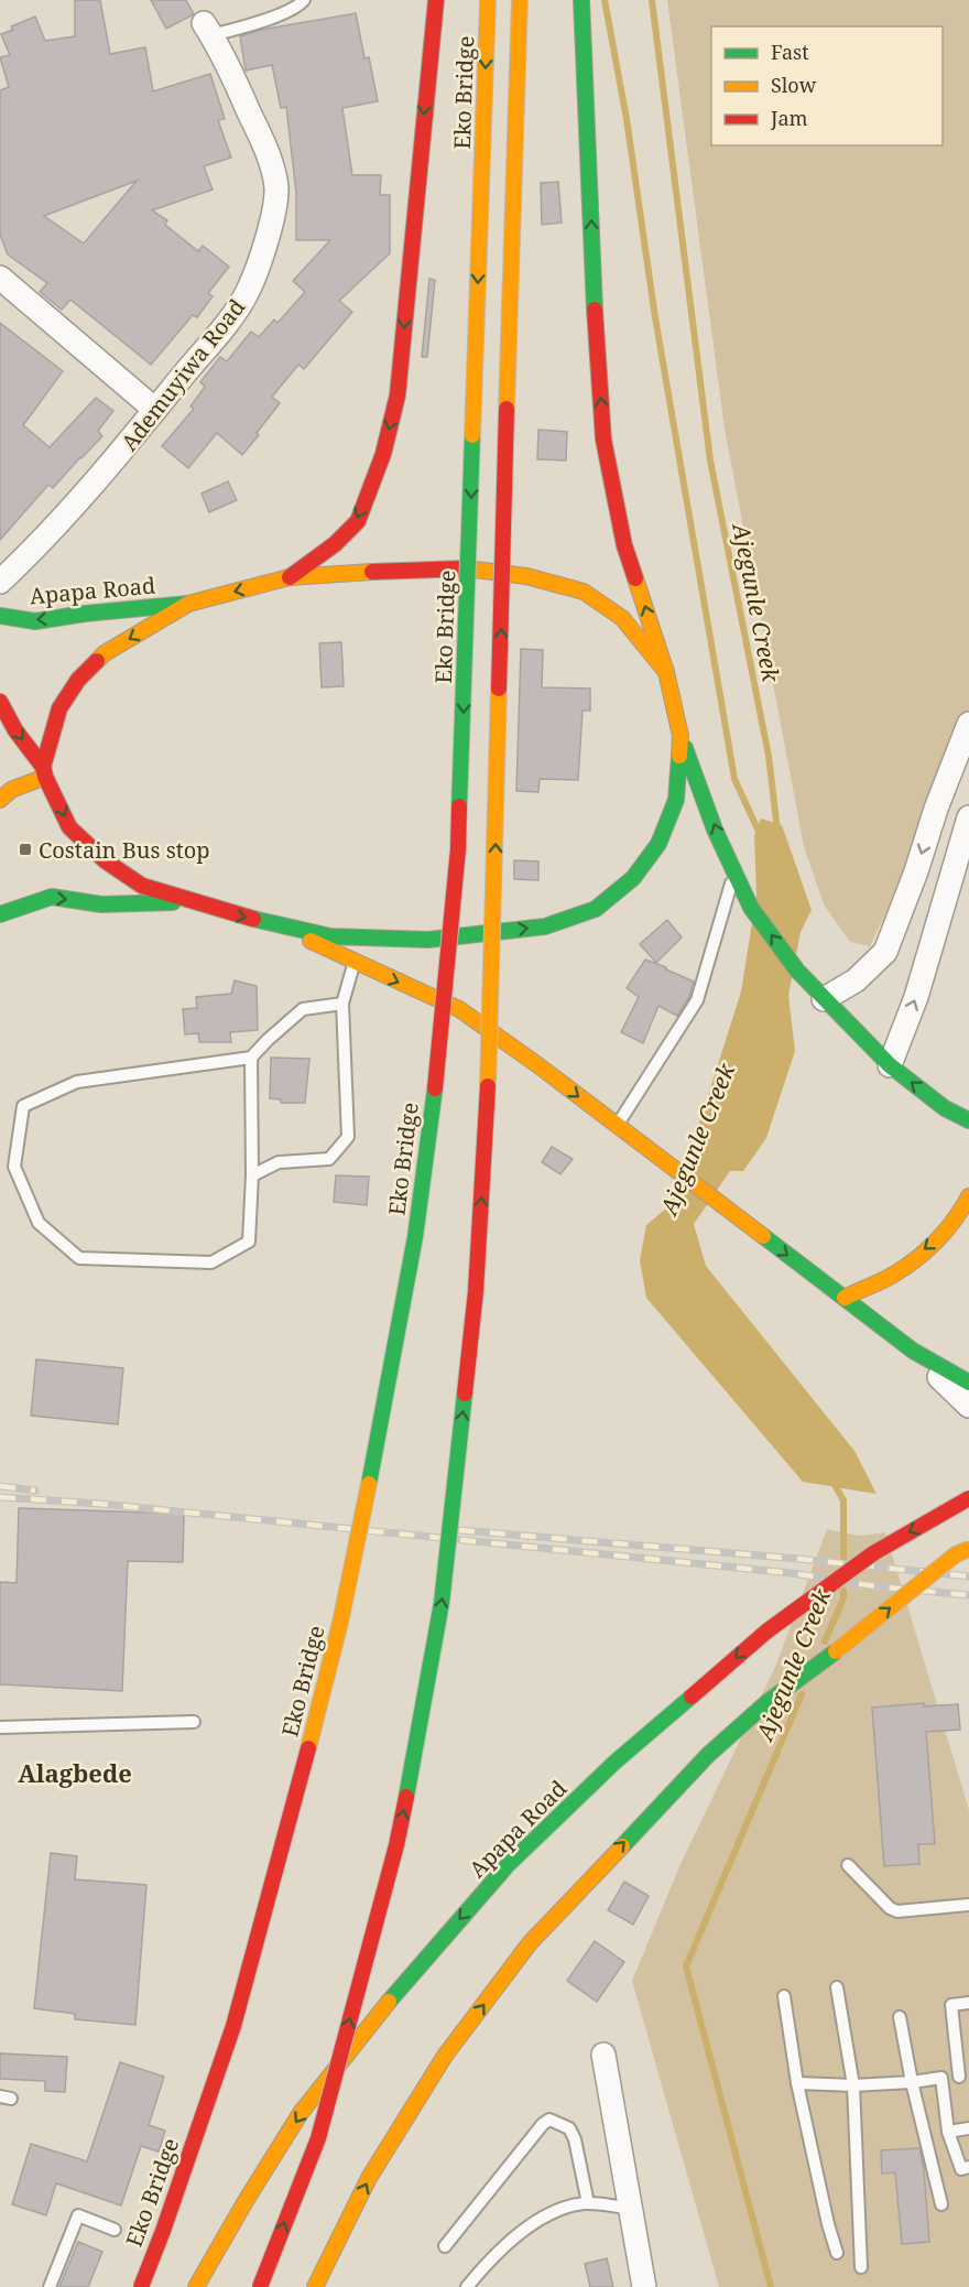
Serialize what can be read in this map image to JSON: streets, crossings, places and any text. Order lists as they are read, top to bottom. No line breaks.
{"streets":{"main road":["Eko Bridge","Apapa Road"],"street":["Ademuyiwa Road"]},"districts":["Alagbede"],"water":["Ajegunle Creek"],"places":{"transit":["Costain Bus stop"]},"legend":["Fast","Slow","Jam"]}
